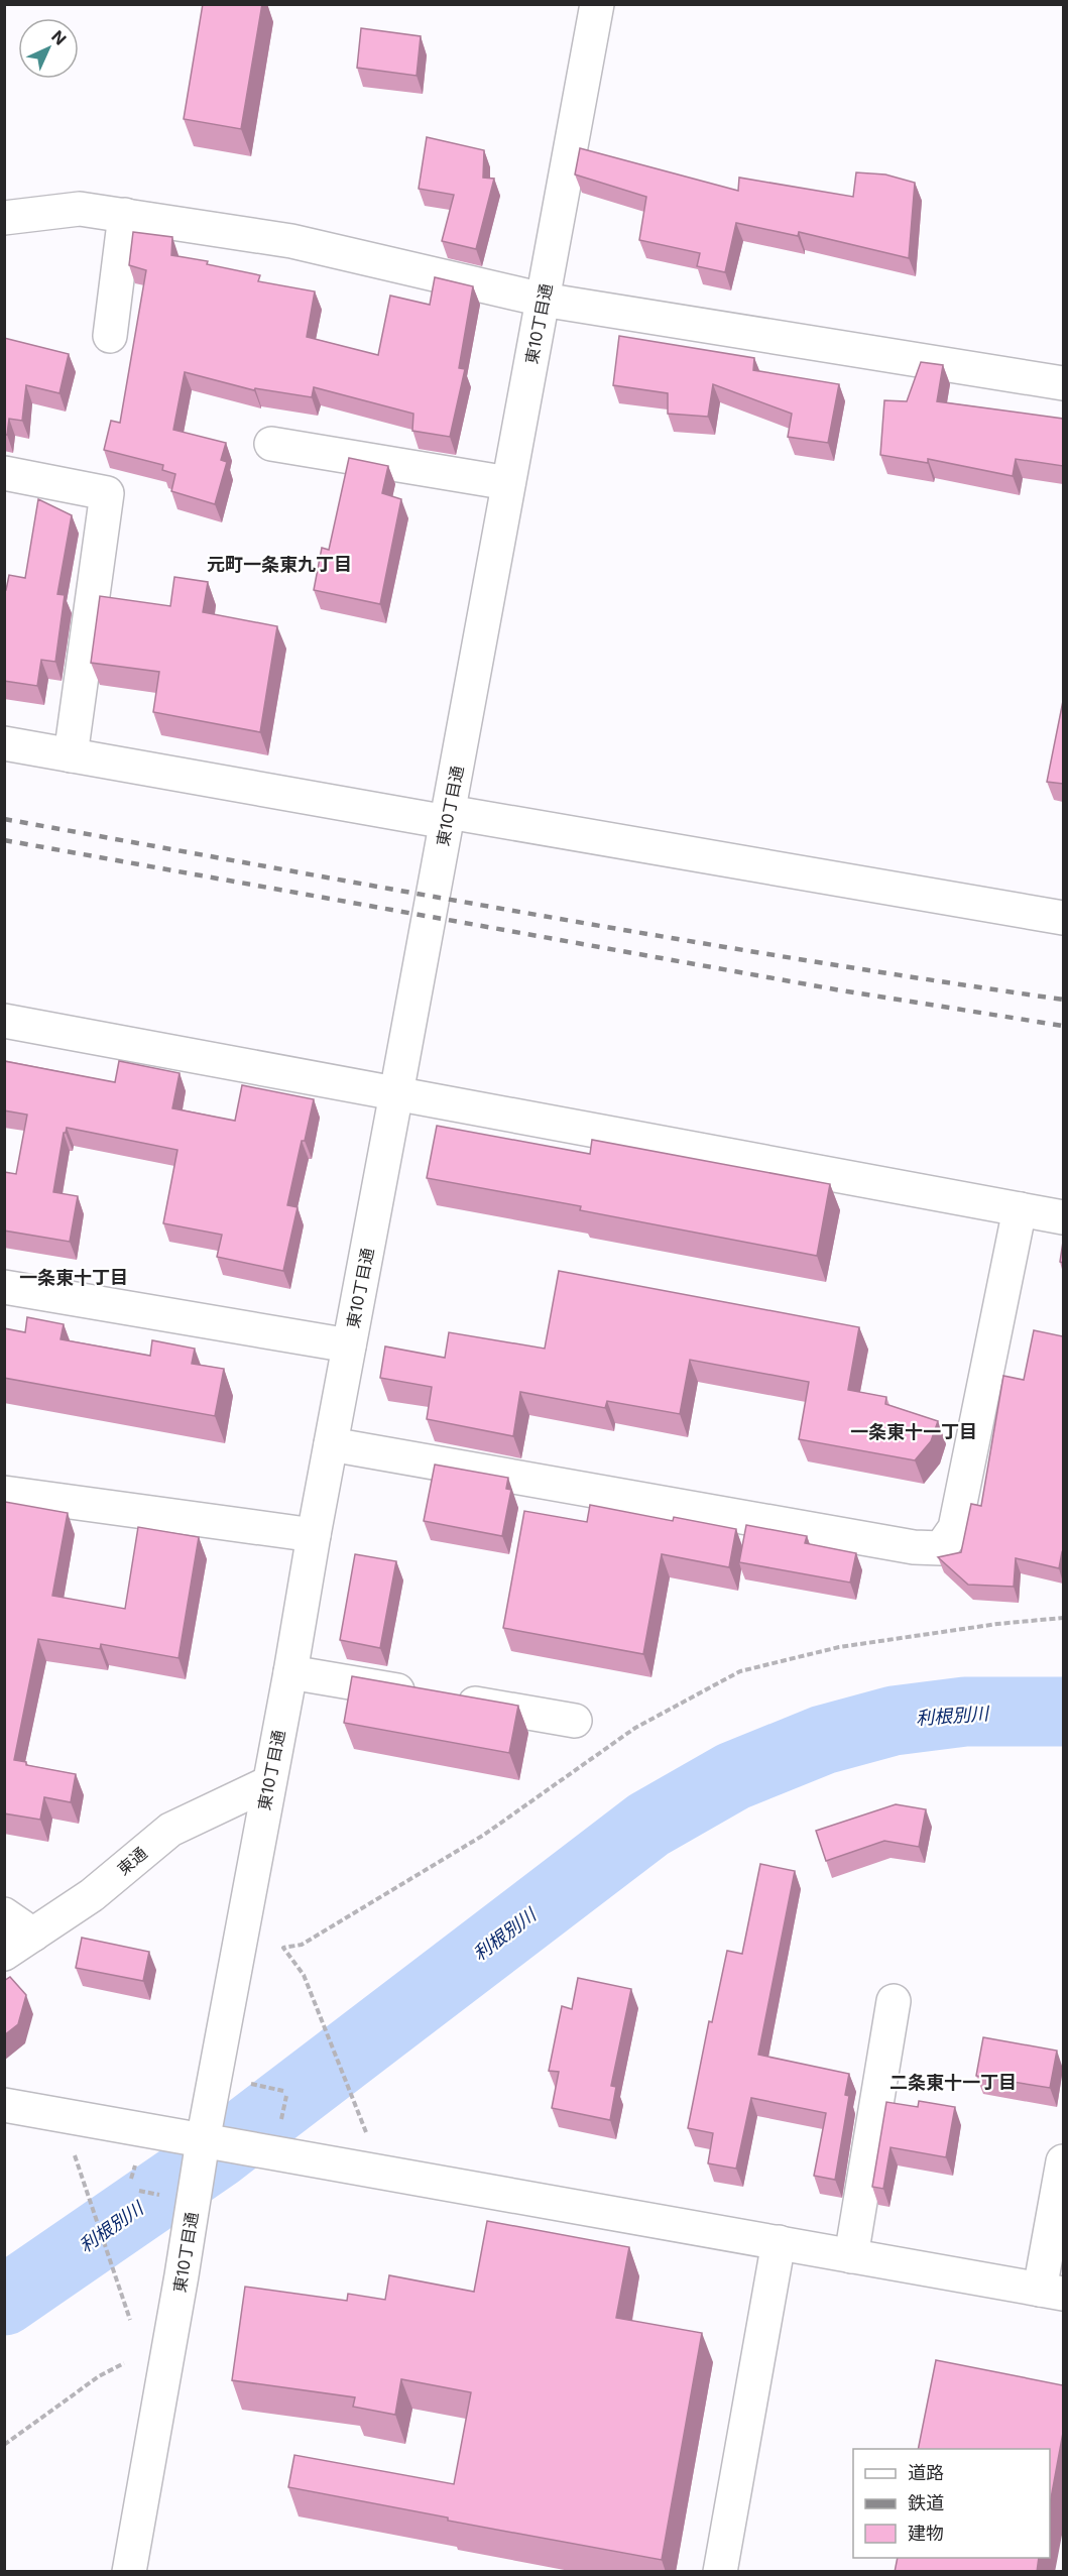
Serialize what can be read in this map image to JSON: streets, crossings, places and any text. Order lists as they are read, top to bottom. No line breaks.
{"streets":{"street":["東10丁目通","東通"]},"crossings":[["東10丁目通","東通"]],"districts":["元町一条東九丁目","一条東十丁目","一条東十一丁目","二条東十一丁目"],"water":["利根別川"],"legend":["道路","鉄道","建物"],"north":"top right"}
